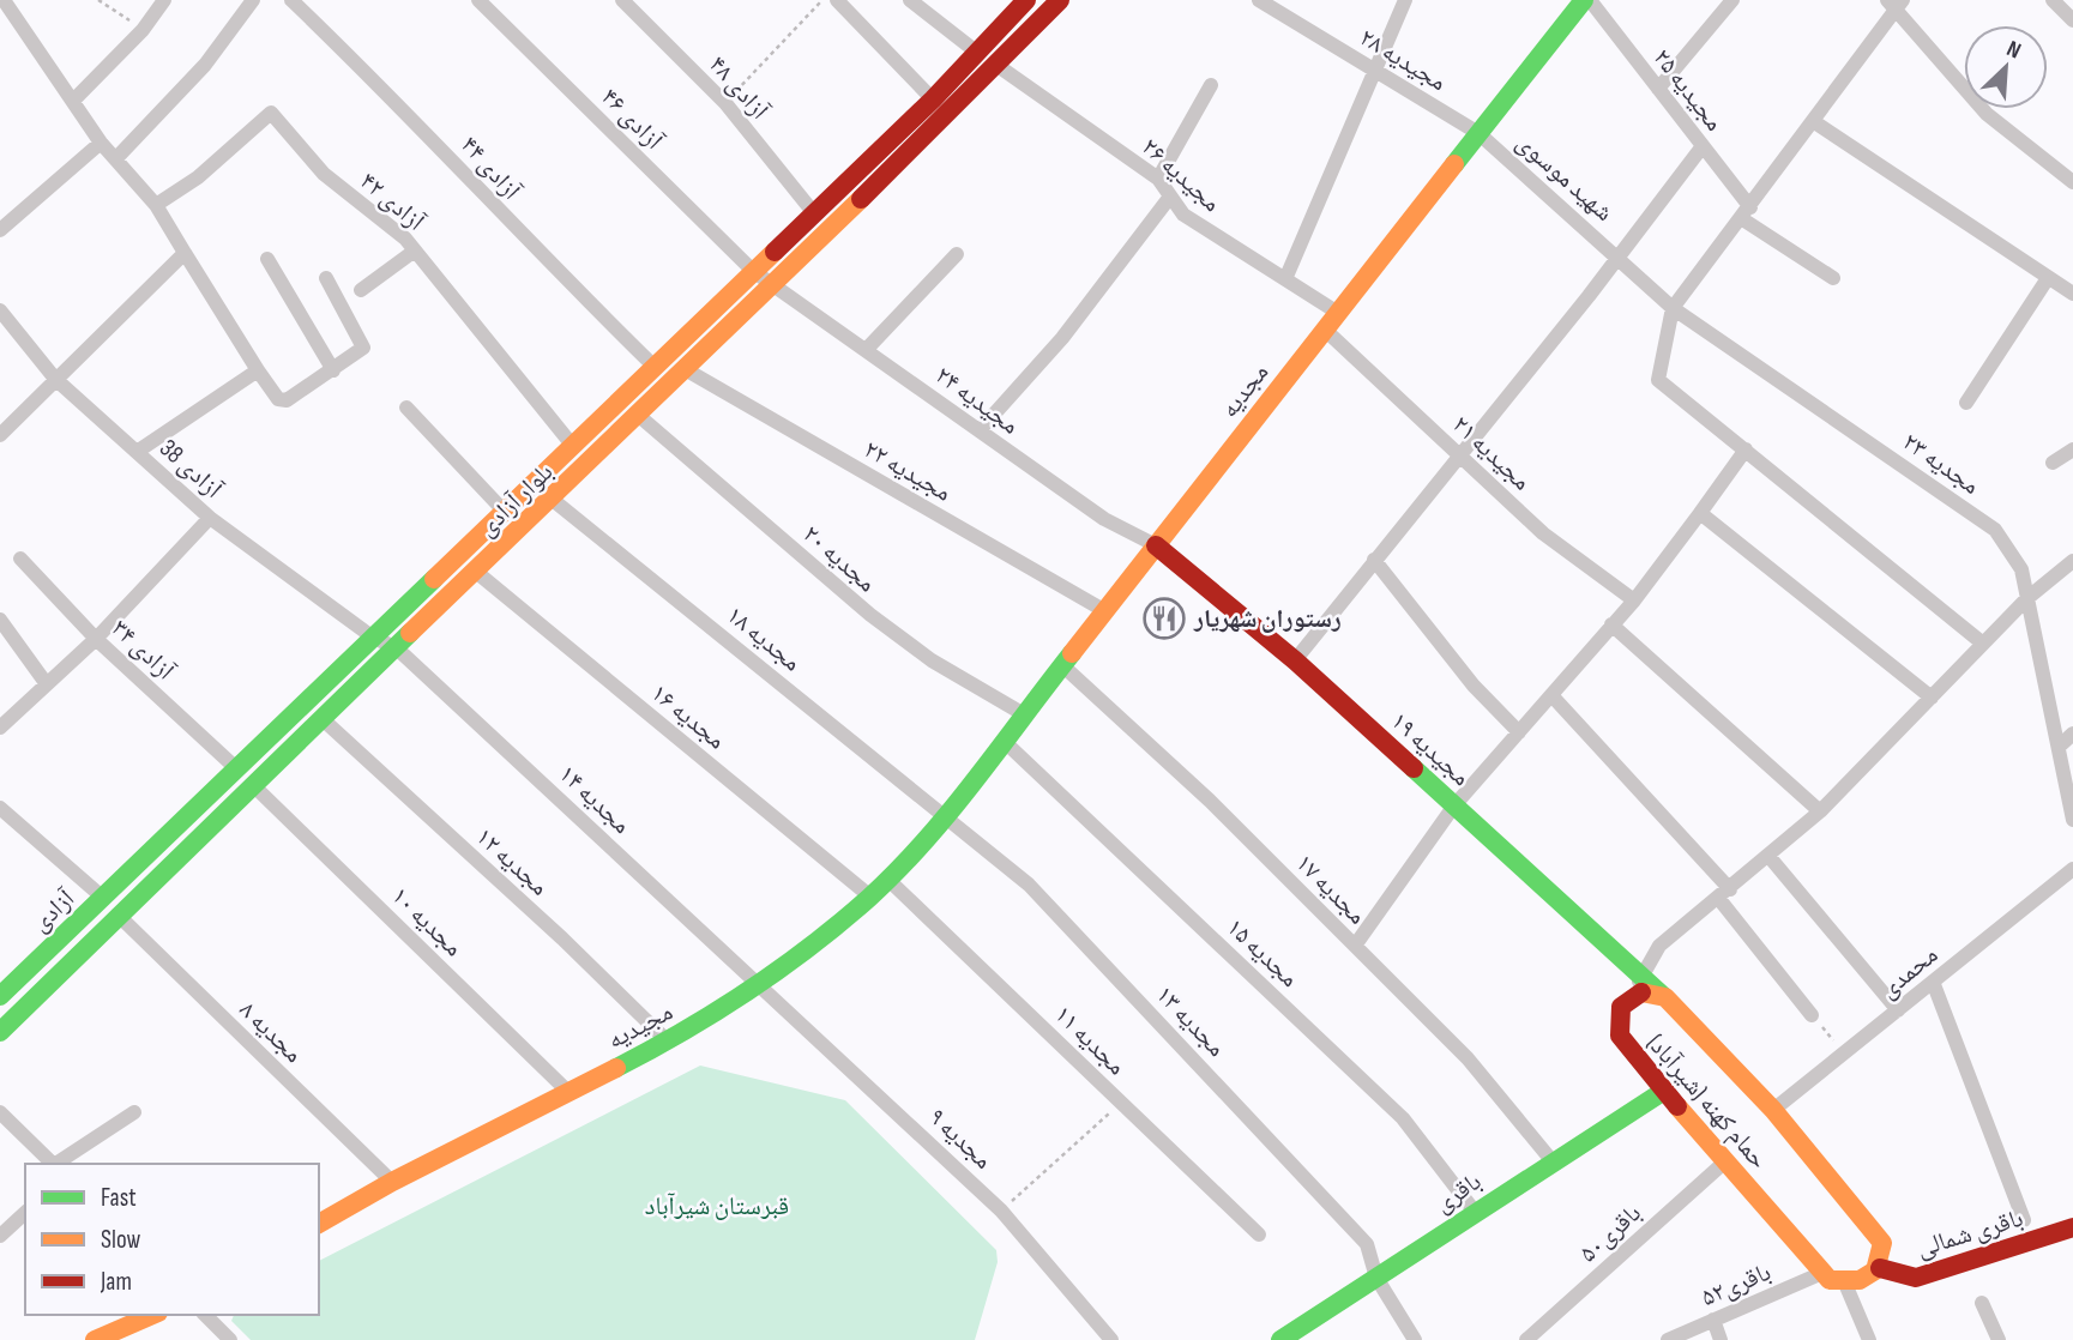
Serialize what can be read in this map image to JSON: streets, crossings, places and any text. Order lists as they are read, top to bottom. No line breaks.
{"streets":{"street":["مجیدیه ۲۸","آزادی ۴۸","مجیدیه ۲۵","آزادی ۴۶","آزادی ۴۴","مجیدیه ۲۶","شهید موسوی","آزادی ۴۲","مجدیه","مجیدیه ۲۴","مجیدیه ۲۱","مجدیه ۲۳","آزادی 38","مجیدیه ۲۲","بلوار آزادی","مجدیه ۲۰","مجدیه ۱۸","آزادی ۳۴","مجدیه ۱۶","مجیدیه ۱۹","مجدیه ۱۴","مجدیه ۱۲","مجدیه ۱۷","آزادی","مجدیه ۱۰","مجدیه ۱۵","محمدی","مجدیه ۱۳","مجیدیه","مجدیه ۸","مجدیه ۱۱","حمام کهنه (شیرآباد)","مجدیه ۹","باقری","باقری۵۰","باقری شمالی","باقری۵۲"]},"crossings":[["مجیدیه ۲۸","شهید موسوی"],["مجیدیه ۲۸","مجدیه"],["آزادی ۴۸","بلوار آزادی"],["مجیدیه ۲۵","مجدیه"],["آزادی ۴۶","مجیدیه ۲۴"],["آزادی ۴۶","بلوار آزادی"],["آزادی ۴۴","بلوار آزادی"],["مجیدیه ۲۶","مجدیه"],["مجیدیه ۲۶","بلوار آزادی"],["شهید موسوی","مجدیه"],["شهید موسوی","مجدیه ۲۳"],["آزادی ۴۲","بلوار آزادی"],["مجدیه","مجیدیه ۲۴"],["مجدیه","مجیدیه ۲۱"],["مجدیه","مجیدیه ۲۲"],["مجدیه","مجدیه ۲۰"],["مجدیه","مجدیه ۱۸"],["مجدیه","مجیدیه ۱۹"],["مجدیه","مجدیه ۱۷"],["مجدیه","مجدیه ۱۵"],["مجدیه","مجدیه ۱۳"],["مجدیه","مجیدیه"],["مجیدیه ۲۴","بلوار آزادی"],["مجیدیه ۲۴","مجیدیه ۱۹"],["آزادی 38","بلوار آزادی"],["آزادی 38","مجدیه ۱۴"],["مجیدیه ۲۲","بلوار آزادی"],["بلوار آزادی","مجدیه ۲۰"],["بلوار آزادی","مجدیه ۱۸"],["بلوار آزادی","آزادی ۳۴"],["بلوار آزادی","مجدیه ۱۶"],["بلوار آزادی","مجدیه ۱۴"],["بلوار آزادی","مجدیه ۱۲"],["بلوار آزادی","آزادی"],["بلوار آزادی","مجدیه ۱۰"],["بلوار آزادی","مجدیه ۸"],["مجدیه ۱۸","مجدیه ۱۳"],["مجدیه ۱۸","مجیدیه"],["مجدیه ۱۶","مجیدیه"],["مجیدیه ۱۹","حمام کهنه (شیرآباد)"],["مجدیه ۱۴","مجیدیه"],["مجدیه ۱۴","مجدیه ۹"],["مجدیه ۱۲","مجیدیه"],["مجدیه ۱۷","باقری"],["مجدیه ۱۰","مجیدیه"],["مجدیه ۱۵","باقری"],["محمدی","حمام کهنه (شیرآباد)"],["مجدیه ۱۳","مجیدیه"],["مجدیه ۱۳","باقری"],["مجیدیه","مجدیه ۸"],["مجیدیه","مجدیه ۱۱"],["مجیدیه","مجدیه ۹"],["حمام کهنه (شیرآباد)","باقری"],["حمام کهنه (شیرآباد)","باقری۵۰"],["حمام کهنه (شیرآباد)","باقری شمالی"],["حمام کهنه (شیرآباد)","باقری۵۲"]],"parks":["قبرستان شیرآباد"],"places":{"restaurant":["رستوران شهریار"]},"legend":["Fast","Slow","Jam"],"north":"top right"}
